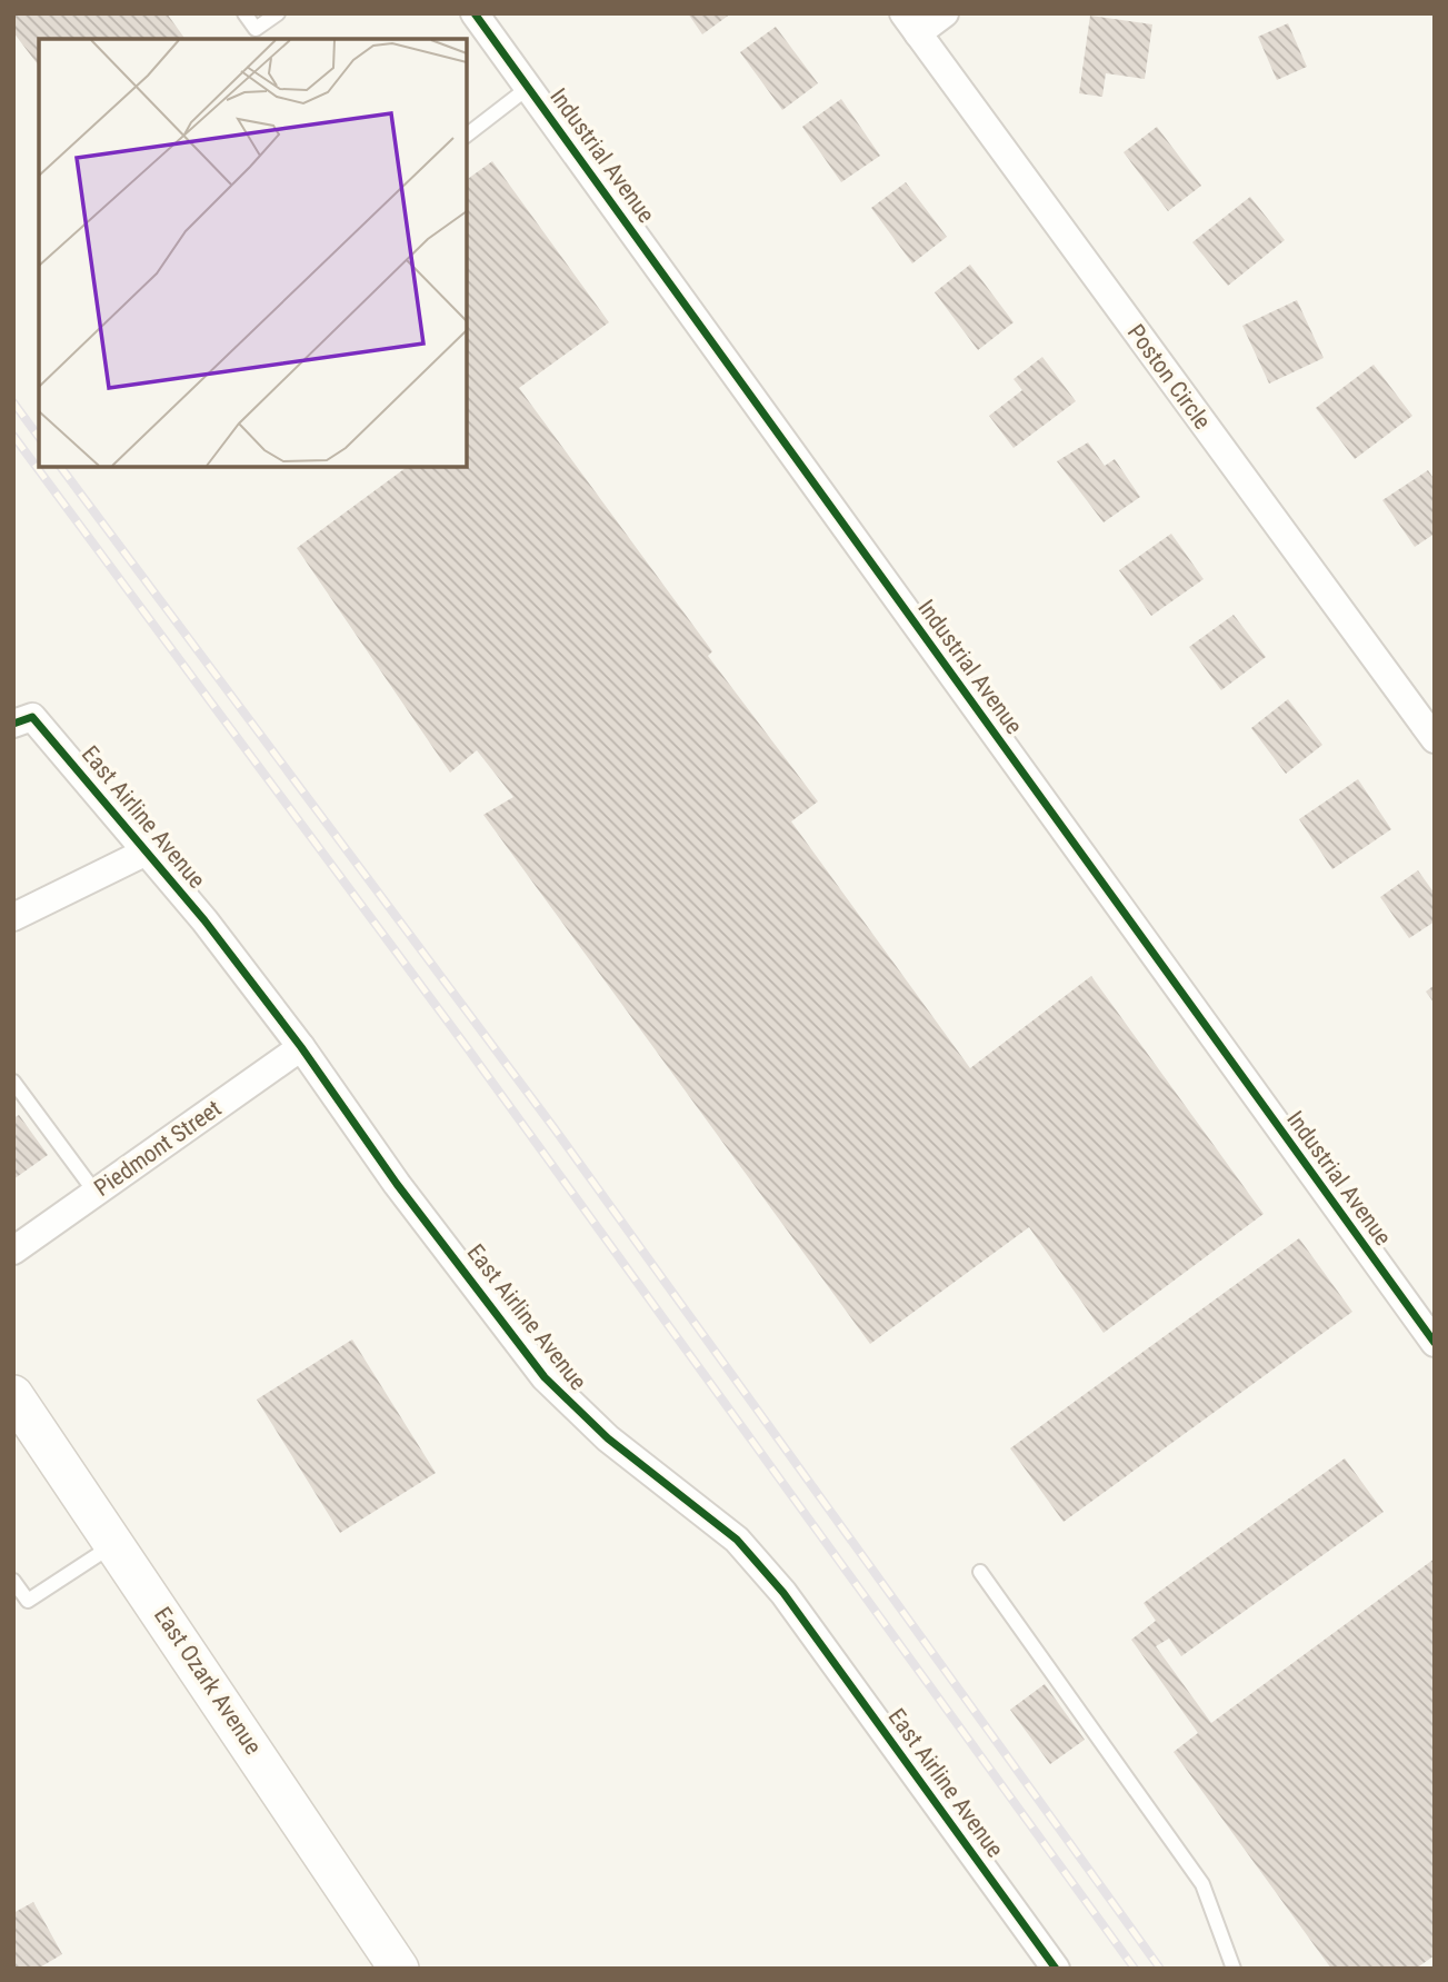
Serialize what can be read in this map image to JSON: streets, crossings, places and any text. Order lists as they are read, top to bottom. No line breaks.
{"streets":{"main road":["East Ozark Avenue"],"street":["Industrial Avenue","Poston Circle","East Airline Avenue","Piedmont Street"]},"crossings":[["East Airline Avenue","Piedmont Street"]]}
